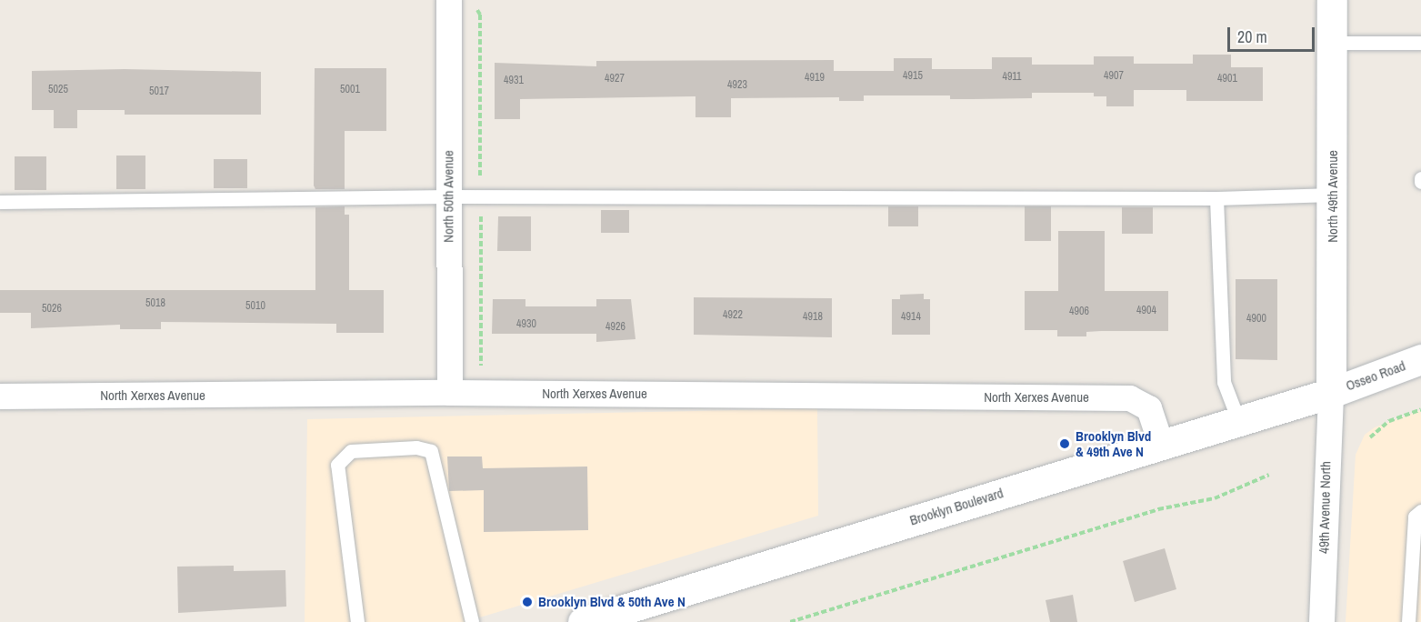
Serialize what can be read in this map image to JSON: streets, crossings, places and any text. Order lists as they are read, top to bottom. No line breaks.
{"streets":{"main road":["North 49th Avenue","Osseo Road","Brooklyn Boulevard"],"street":["North 50th Avenue","North Xerxes Avenue","49th Avenue North"]},"crossings":[["North 50th Avenue","North Xerxes Avenue"],["North 49th Avenue","Osseo Road"],["North 49th Avenue","Brooklyn Boulevard"],["North 49th Avenue","49th Avenue North"],["Osseo Road","Brooklyn Boulevard"],["Osseo Road","49th Avenue North"],["North Xerxes Avenue","Brooklyn Boulevard"],["Brooklyn Boulevard","49th Avenue North"]],"places":["Brooklyn Blvd & 49th Ave N","Brooklyn Blvd & 50th Ave N"],"house_numbers":["4915","4907","4911","4919","4927","4901","4931","4923","5025","5001","5017","5018","5010","5026","4904","4906","4922","4918","4914","4900","4930","4926"],"scale_bar":"20 m"}
